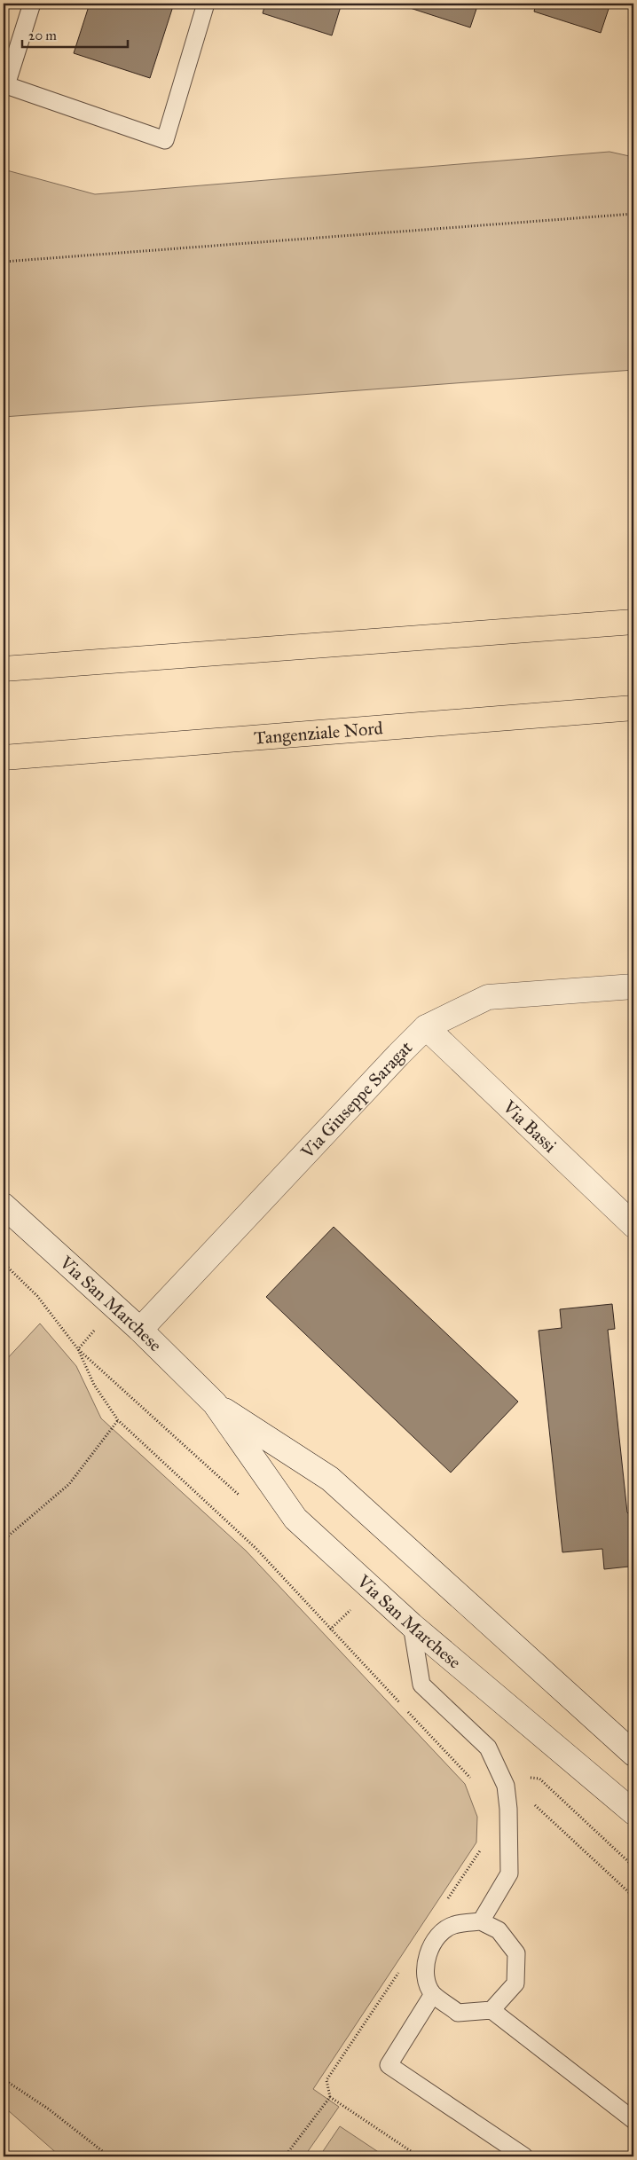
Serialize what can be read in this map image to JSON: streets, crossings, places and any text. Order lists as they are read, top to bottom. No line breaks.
{"streets":{"highway":["Tangenziale Nord"],"street":["Via Giuseppe Saragat","Via Bassi","Via San Marchese"]},"crossings":[["Via Giuseppe Saragat","Via Bassi"],["Via Giuseppe Saragat","Via San Marchese"]],"scale_bar":"20 m"}
